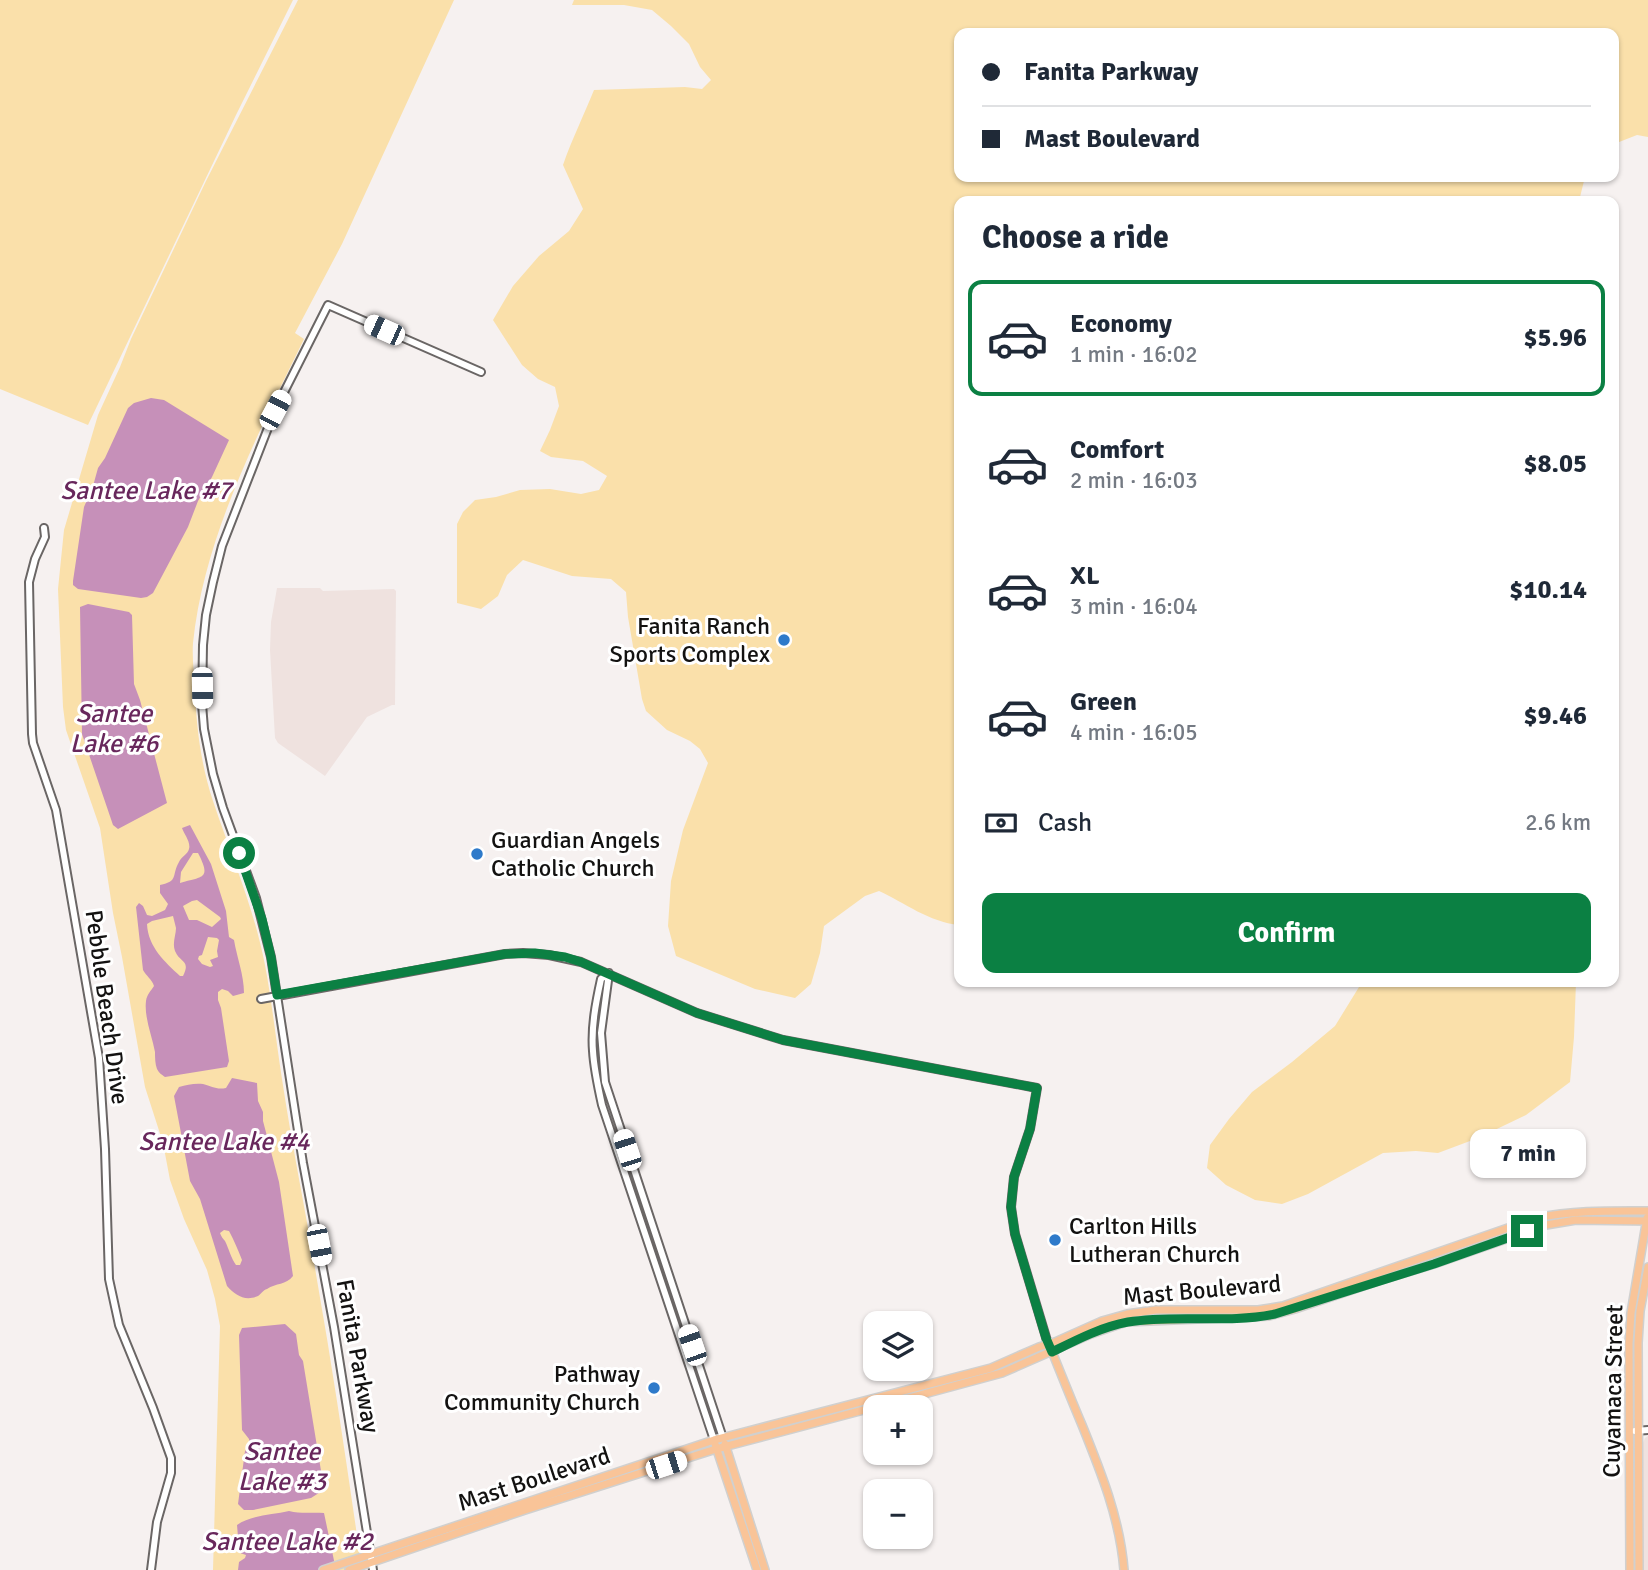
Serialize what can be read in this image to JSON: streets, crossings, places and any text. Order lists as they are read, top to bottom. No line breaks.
{"streets":{"main road":["Mast Boulevard","Cuyamaca Street"],"street":["Pebble Beach Drive","Fanita Parkway"]},"crossings":[["Mast Boulevard","Fanita Parkway"],["Mast Boulevard","Cuyamaca Street"]],"water":["Santee Lake #7","Santee Lake #6","Santee Lake #4","Santee Lake #3","Santee Lake #2"],"places":["Fanita Ranch Sports Complex","Guardian Angels Catholic Church","Carlton Hills Lutheran Church","Pathway Community Church"],"page":{"banner":["Fanita Parkway","Mast Boulevard"],"heading":"Choose a ride","list":[{"name":"Economy","note":"1 min · 16:02","value":"$5.96"},{"name":"Comfort","note":"2 min · 16:03","value":"$8.05"},{"name":"XL","note":"3 min · 16:04","value":"$10.14"},{"name":"Green","note":"4 min · 16:05","value":"$9.46"}],"pay":["Cash","2.6 km"],"buttons":"Confirm","bubble":"7 min","map_buttons":["+","−"]}}
